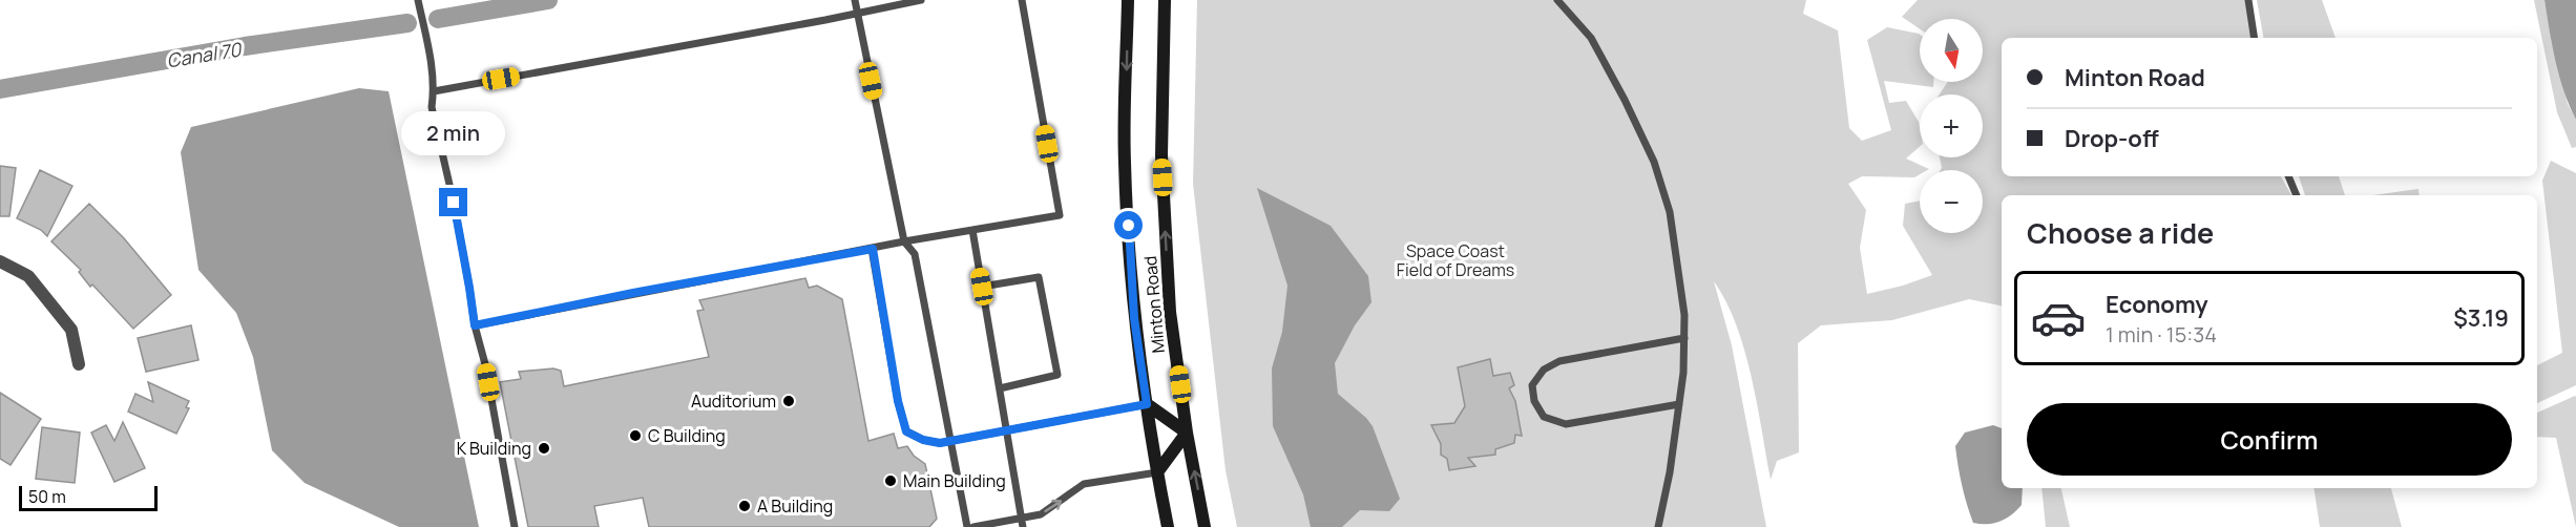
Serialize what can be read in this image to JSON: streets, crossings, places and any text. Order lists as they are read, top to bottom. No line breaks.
{"streets":{"main road":["Minton Road"]},"water":["Canal 70"],"parks":["Space Coast Field of Dreams"],"places":["Auditorium","C Building","K Building","Main Building","A Building"],"scale_bar":"50 m","north":"bottom","page":{"map_buttons":["+","−"],"banner":["Minton Road","Drop-off"],"bubble":"2 min","heading":"Choose a ride","list":[{"name":"Economy","note":"1 min · 15:34","value":"$3.19"}],"buttons":"Confirm","scale":"50 m"}}
